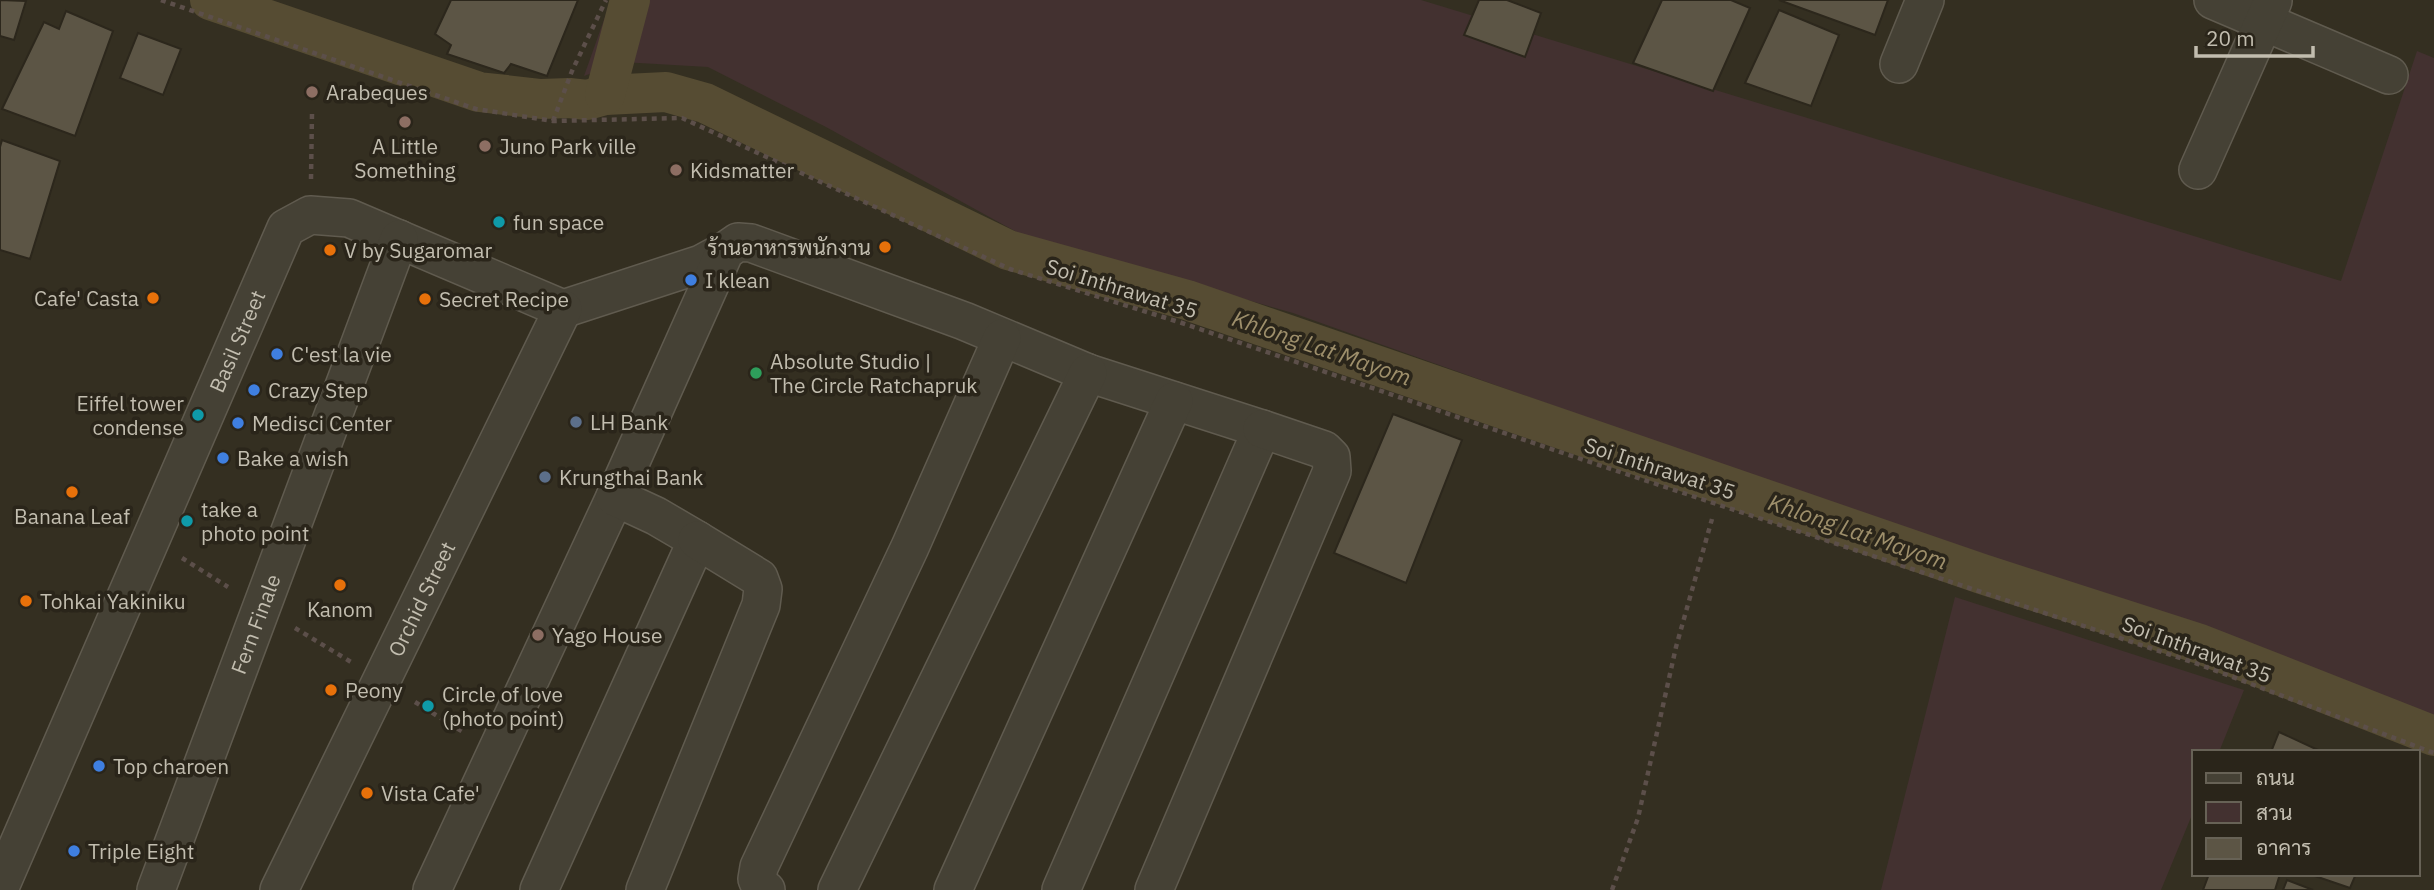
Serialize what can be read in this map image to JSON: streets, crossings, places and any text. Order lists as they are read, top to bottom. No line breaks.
{"streets":{"street":["Basil Street","Orchid Street","Fern Finale"],"path":["Soi Inthrawat 35"]},"water":["Khlong Lat Mayom"],"places":["Arabeques","A Little Something","Juno Park ville","Kidsmatter","fun space","ร้านอาหารพนักงาน","V by Sugaromar","I klean","Cafe' Casta","Secret Recipe","C'est la vie","Absolute Studio | The Circle Ratchapruk","Crazy Step","Eiffel tower condense","LH Bank","Medisci Center","Bake a wish","Krungthai Bank","Banana Leaf","take a photo point","Kanom","Tohkai Yakiniku","Yago House","Peony","Circle of love (photo point)","Top charoen","Vista Cafe'","Triple Eight"],"legend":["ถนน","สวน","อาคาร"],"scale_bar":"20 m"}
